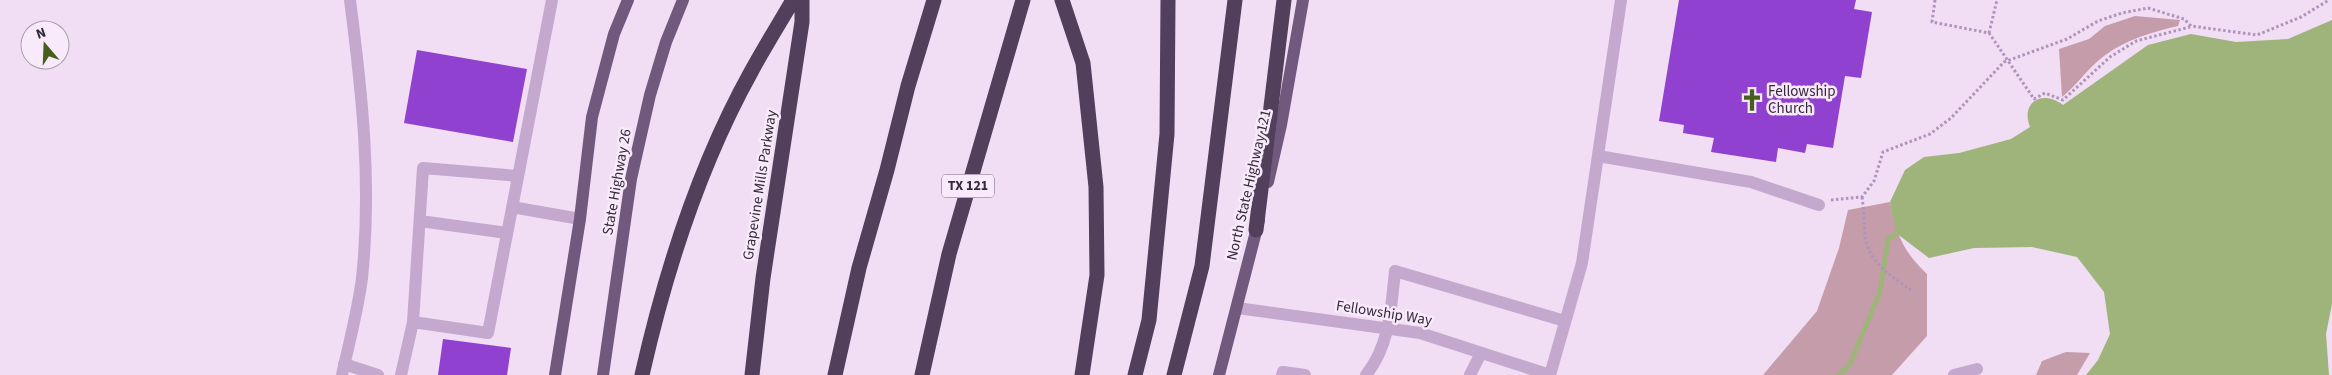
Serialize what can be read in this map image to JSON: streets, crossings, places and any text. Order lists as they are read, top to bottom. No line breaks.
{"streets":{"highway":["Grapevine Mills Parkway","TX 121"],"main road":["State Highway 26","North State Highway 121"],"street":["Fellowship Way"]},"crossings":[["North State Highway 121","Fellowship Way"]],"places":{"church":["Fellowship Church"]},"north":"top"}
